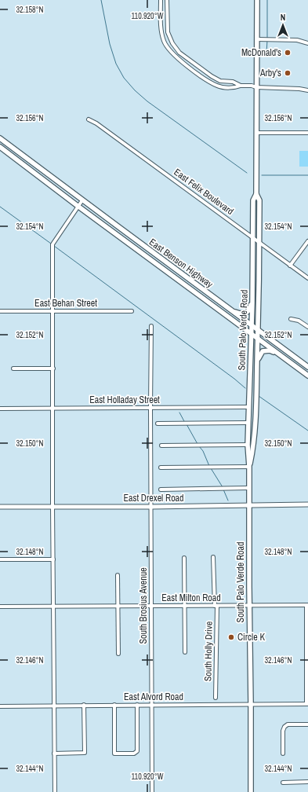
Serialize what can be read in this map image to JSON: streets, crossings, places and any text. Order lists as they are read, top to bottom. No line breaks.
{"streets":{"main road":["East Benson Highway","South Palo Verde Road"],"street":["East Felix Boulevard","East Behan Street","East Holladay Street","East Drexel Road","East Milton Road","South Brosius Avenue","South Holly Drive","East Alvord Road"]},"crossings":[["East Felix Boulevard","South Palo Verde Road"],["East Benson Highway","South Palo Verde Road"],["South Palo Verde Road","East Holladay Street"],["South Palo Verde Road","East Drexel Road"],["South Palo Verde Road","East Milton Road"],["South Palo Verde Road","East Alvord Road"],["East Holladay Street","South Brosius Avenue"],["East Drexel Road","South Brosius Avenue"],["East Milton Road","South Brosius Avenue"],["East Milton Road","South Holly Drive"],["South Brosius Avenue","East Alvord Road"]],"places":["McDonald's","Arby's","Circle K"],"north":"top","coordinates":["32.158°N","110.920°W","32.156°N","32.154°N","32.152°N","32.150°N","32.148°N","32.146°N","32.144°N"]}
